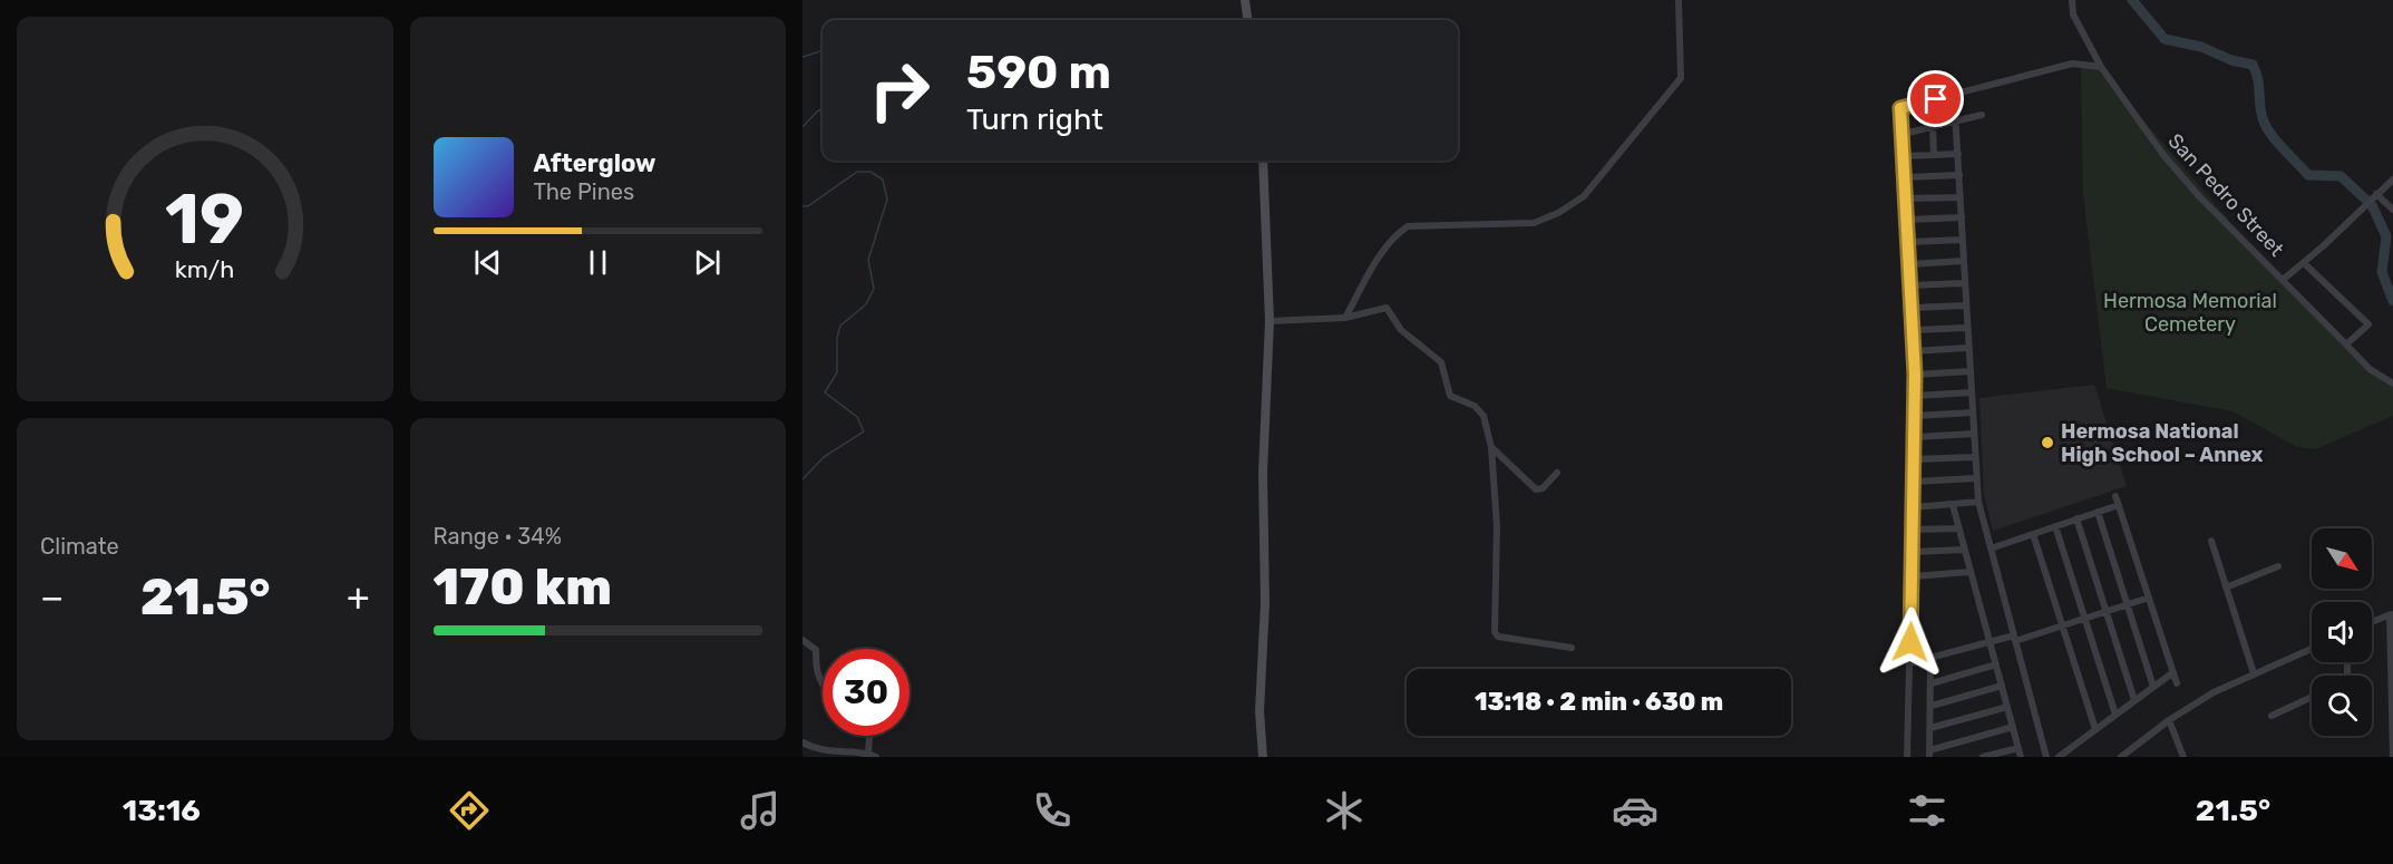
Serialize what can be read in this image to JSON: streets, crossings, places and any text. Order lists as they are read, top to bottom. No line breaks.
{"streets":{"street":["San Pedro Street"]},"parks":["Hermosa Memorial Cemetery"],"places":["Hermosa National High School – Annex"],"north":"bottom right","page":{"turn":["590 m","Turn right"],"song":["Afterglow","The Pines"],"tile":["Climate",["Range · 34%","170 km"]],"heat":["−","21.5°","+"],"limit":"30","trip":"13:18 · 2 min · 630 m","tabs":["13:16","21.5°"],"gauge":["19","km/h"]}}
